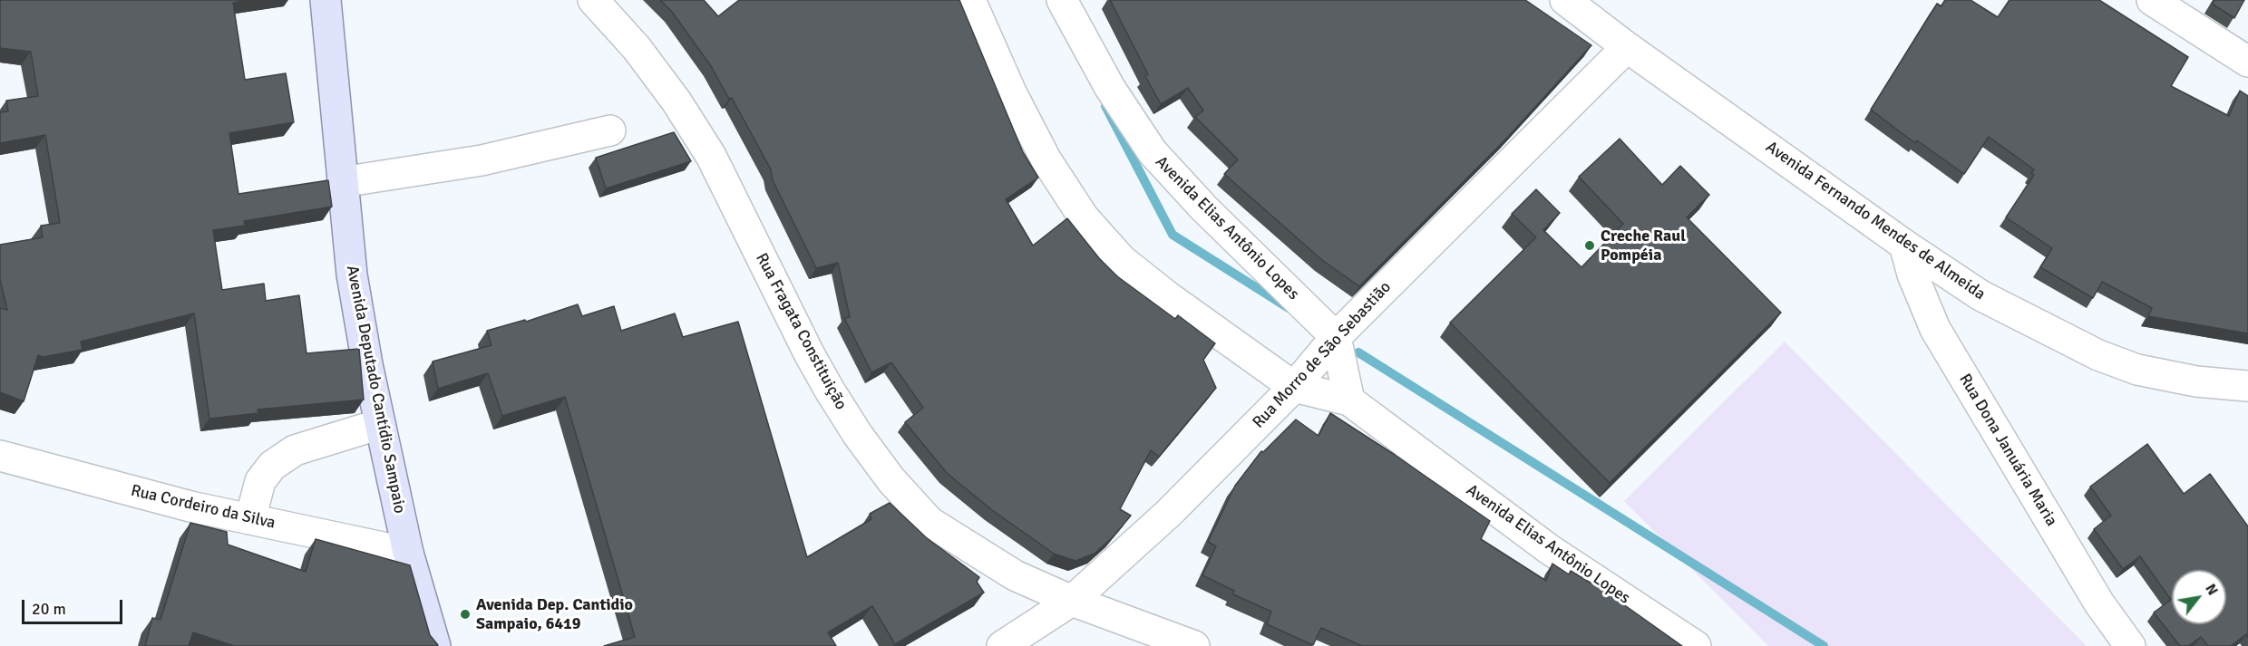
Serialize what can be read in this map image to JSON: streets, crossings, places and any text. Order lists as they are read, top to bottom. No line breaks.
{"streets":{"main road":["Avenida Deputado Cantídio Sampaio"],"street":["Avenida Fernando Mendes de Almeida","Avenida Elias Antônio Lopes","Rua Fragata Constituição","Rua Morro de São Sebastião","Rua Dona Januária Maria","Rua Cordeiro da Silva"]},"crossings":[["Avenida Fernando Mendes de Almeida","Rua Morro de São Sebastião"],["Avenida Fernando Mendes de Almeida","Rua Dona Januária Maria"],["Avenida Elias Antônio Lopes","Rua Morro de São Sebastião"],["Rua Fragata Constituição","Rua Morro de São Sebastião"],["Avenida Deputado Cantídio Sampaio","Rua Cordeiro da Silva"]],"places":["Creche Raul Pompéia","Avenida Dep. Cantidio Sampaio, 6419"],"scale_bar":"20 m","north":"top right"}
